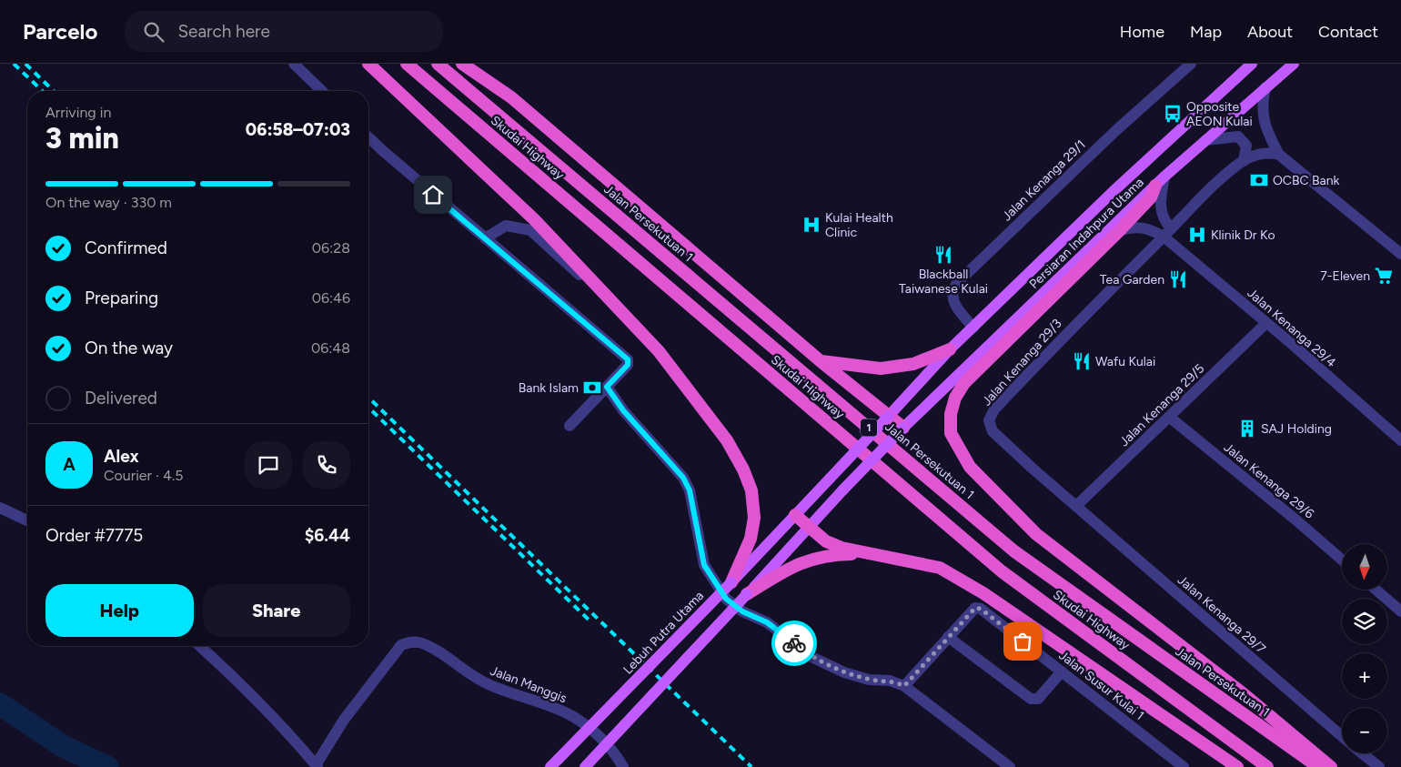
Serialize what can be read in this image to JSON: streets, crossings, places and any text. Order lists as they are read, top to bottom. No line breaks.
{"streets":{"highway":["Skudai Highway","Jalan Persekutuan 1","1"],"main road":["Persiaran Indahpura Utama","Lebuh Putra Utama"],"street":["Jalan Kenanga 29/1","Jalan Kenanga 29/4","Jalan Kenanga 29/3","Jalan Kenanga 29/5","Jalan Kenanga 29/6","Jalan Kenanga 29/7","Jalan Manggis","Jalan Susur Kulai 1"]},"crossings":[["Jalan Kenanga 29/1","Persiaran Indahpura Utama"],["Persiaran Indahpura Utama","Lebuh Putra Utama"],["Jalan Kenanga 29/4","Jalan Kenanga 29/3"],["Jalan Kenanga 29/4","Jalan Kenanga 29/5"],["Jalan Kenanga 29/3","Jalan Kenanga 29/5"],["Jalan Kenanga 29/3","Jalan Kenanga 29/7"],["Jalan Kenanga 29/5","Jalan Kenanga 29/6"],["Jalan Kenanga 29/5","Jalan Kenanga 29/7"]],"places":{"bus stop":["Opposite AEON Kulai"],"bank":["OCBC Bank","Bank Islam"],"hospital":["Kulai Health Clinic","Klinik Dr Ko"],"restaurant":["Blackball Taiwanese Kulai","Tea Garden","Wafu Kulai"],"supermarket":["7-Eleven"],"building":["SAJ Holding"]},"north":"bottom","page":{"header":"Parcelo","search":"Search here","nav":["Home","Map","About","Contact"],"heading":["3 min","Arriving in","06:58–07:03"],"panel":["Alex","Courier · 4.5","Order #7775","$6.44"],"bar":"On the way · 330 m","list":[["Confirmed","06:28"],["Preparing","06:46"],["On the way","06:48"],"Delivered"],"round":"A","map_buttons":["+","−"],"buttons":["Help","Share"]}}
